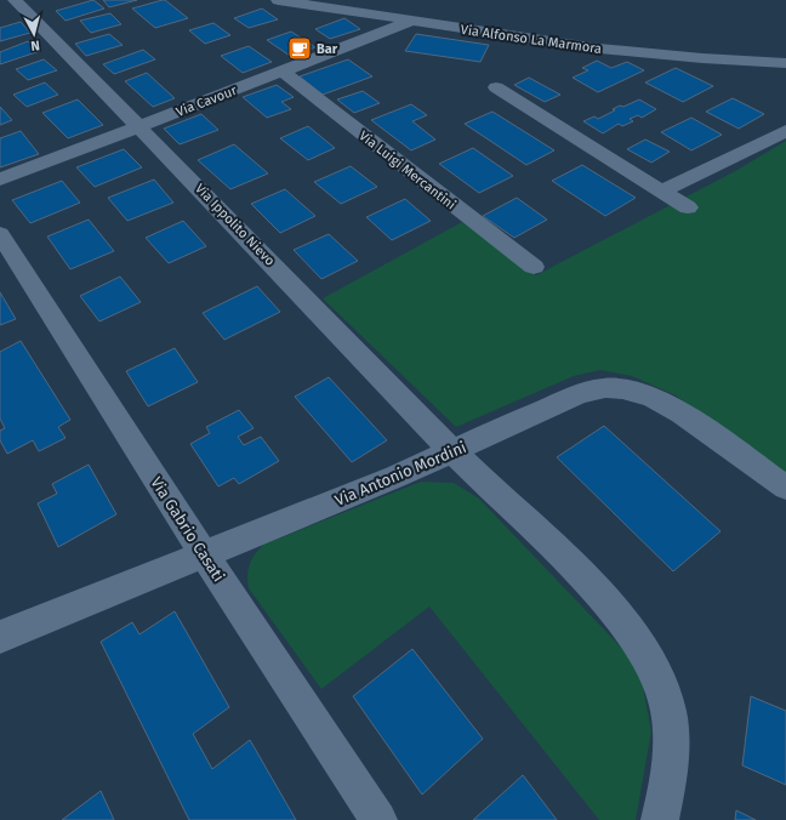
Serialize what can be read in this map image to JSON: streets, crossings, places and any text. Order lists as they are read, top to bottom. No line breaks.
{"streets":{"street":["Via Alfonso La Marmora","Via Cavour","Via Luigi Mercantini","Via Ippolito Nievo","Via Antonio Mordini","Via Gabrio Casati"]},"crossings":[["Via Alfonso La Marmora","Via Cavour"],["Via Cavour","Via Luigi Mercantini"],["Via Cavour","Via Ippolito Nievo"],["Via Ippolito Nievo","Via Antonio Mordini"],["Via Antonio Mordini","Via Gabrio Casati"]],"places":{"cafe":["Bar"]},"north":"bottom"}
